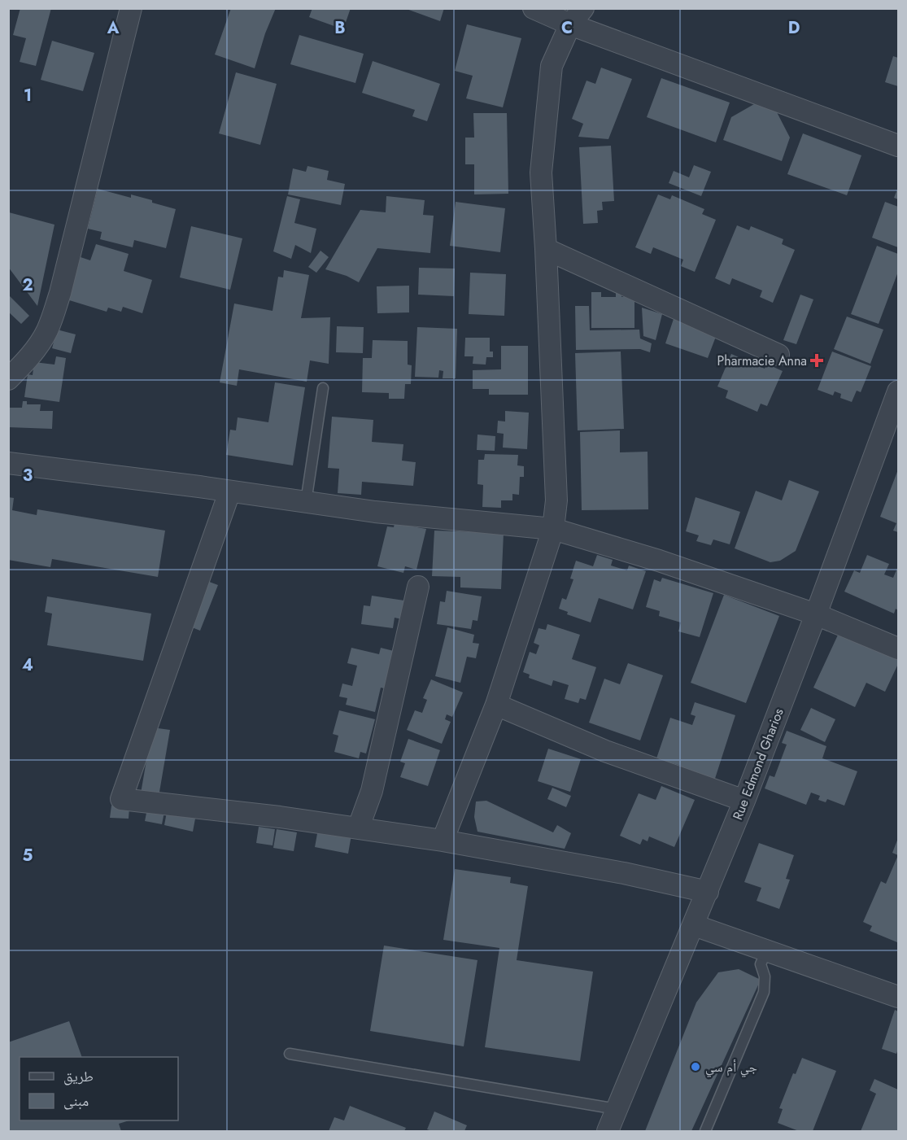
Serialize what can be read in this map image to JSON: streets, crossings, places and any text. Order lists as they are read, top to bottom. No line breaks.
{"streets":{"street":["Rue Edmond Gharios"]},"places":{"health":["Pharmacie Anna"],"other":["جي أم سي"]},"legend":["طريق","مبنى"],"grid":{"columns":["A","B","C","D"],"rows":["1","2","3","4","5"]}}
